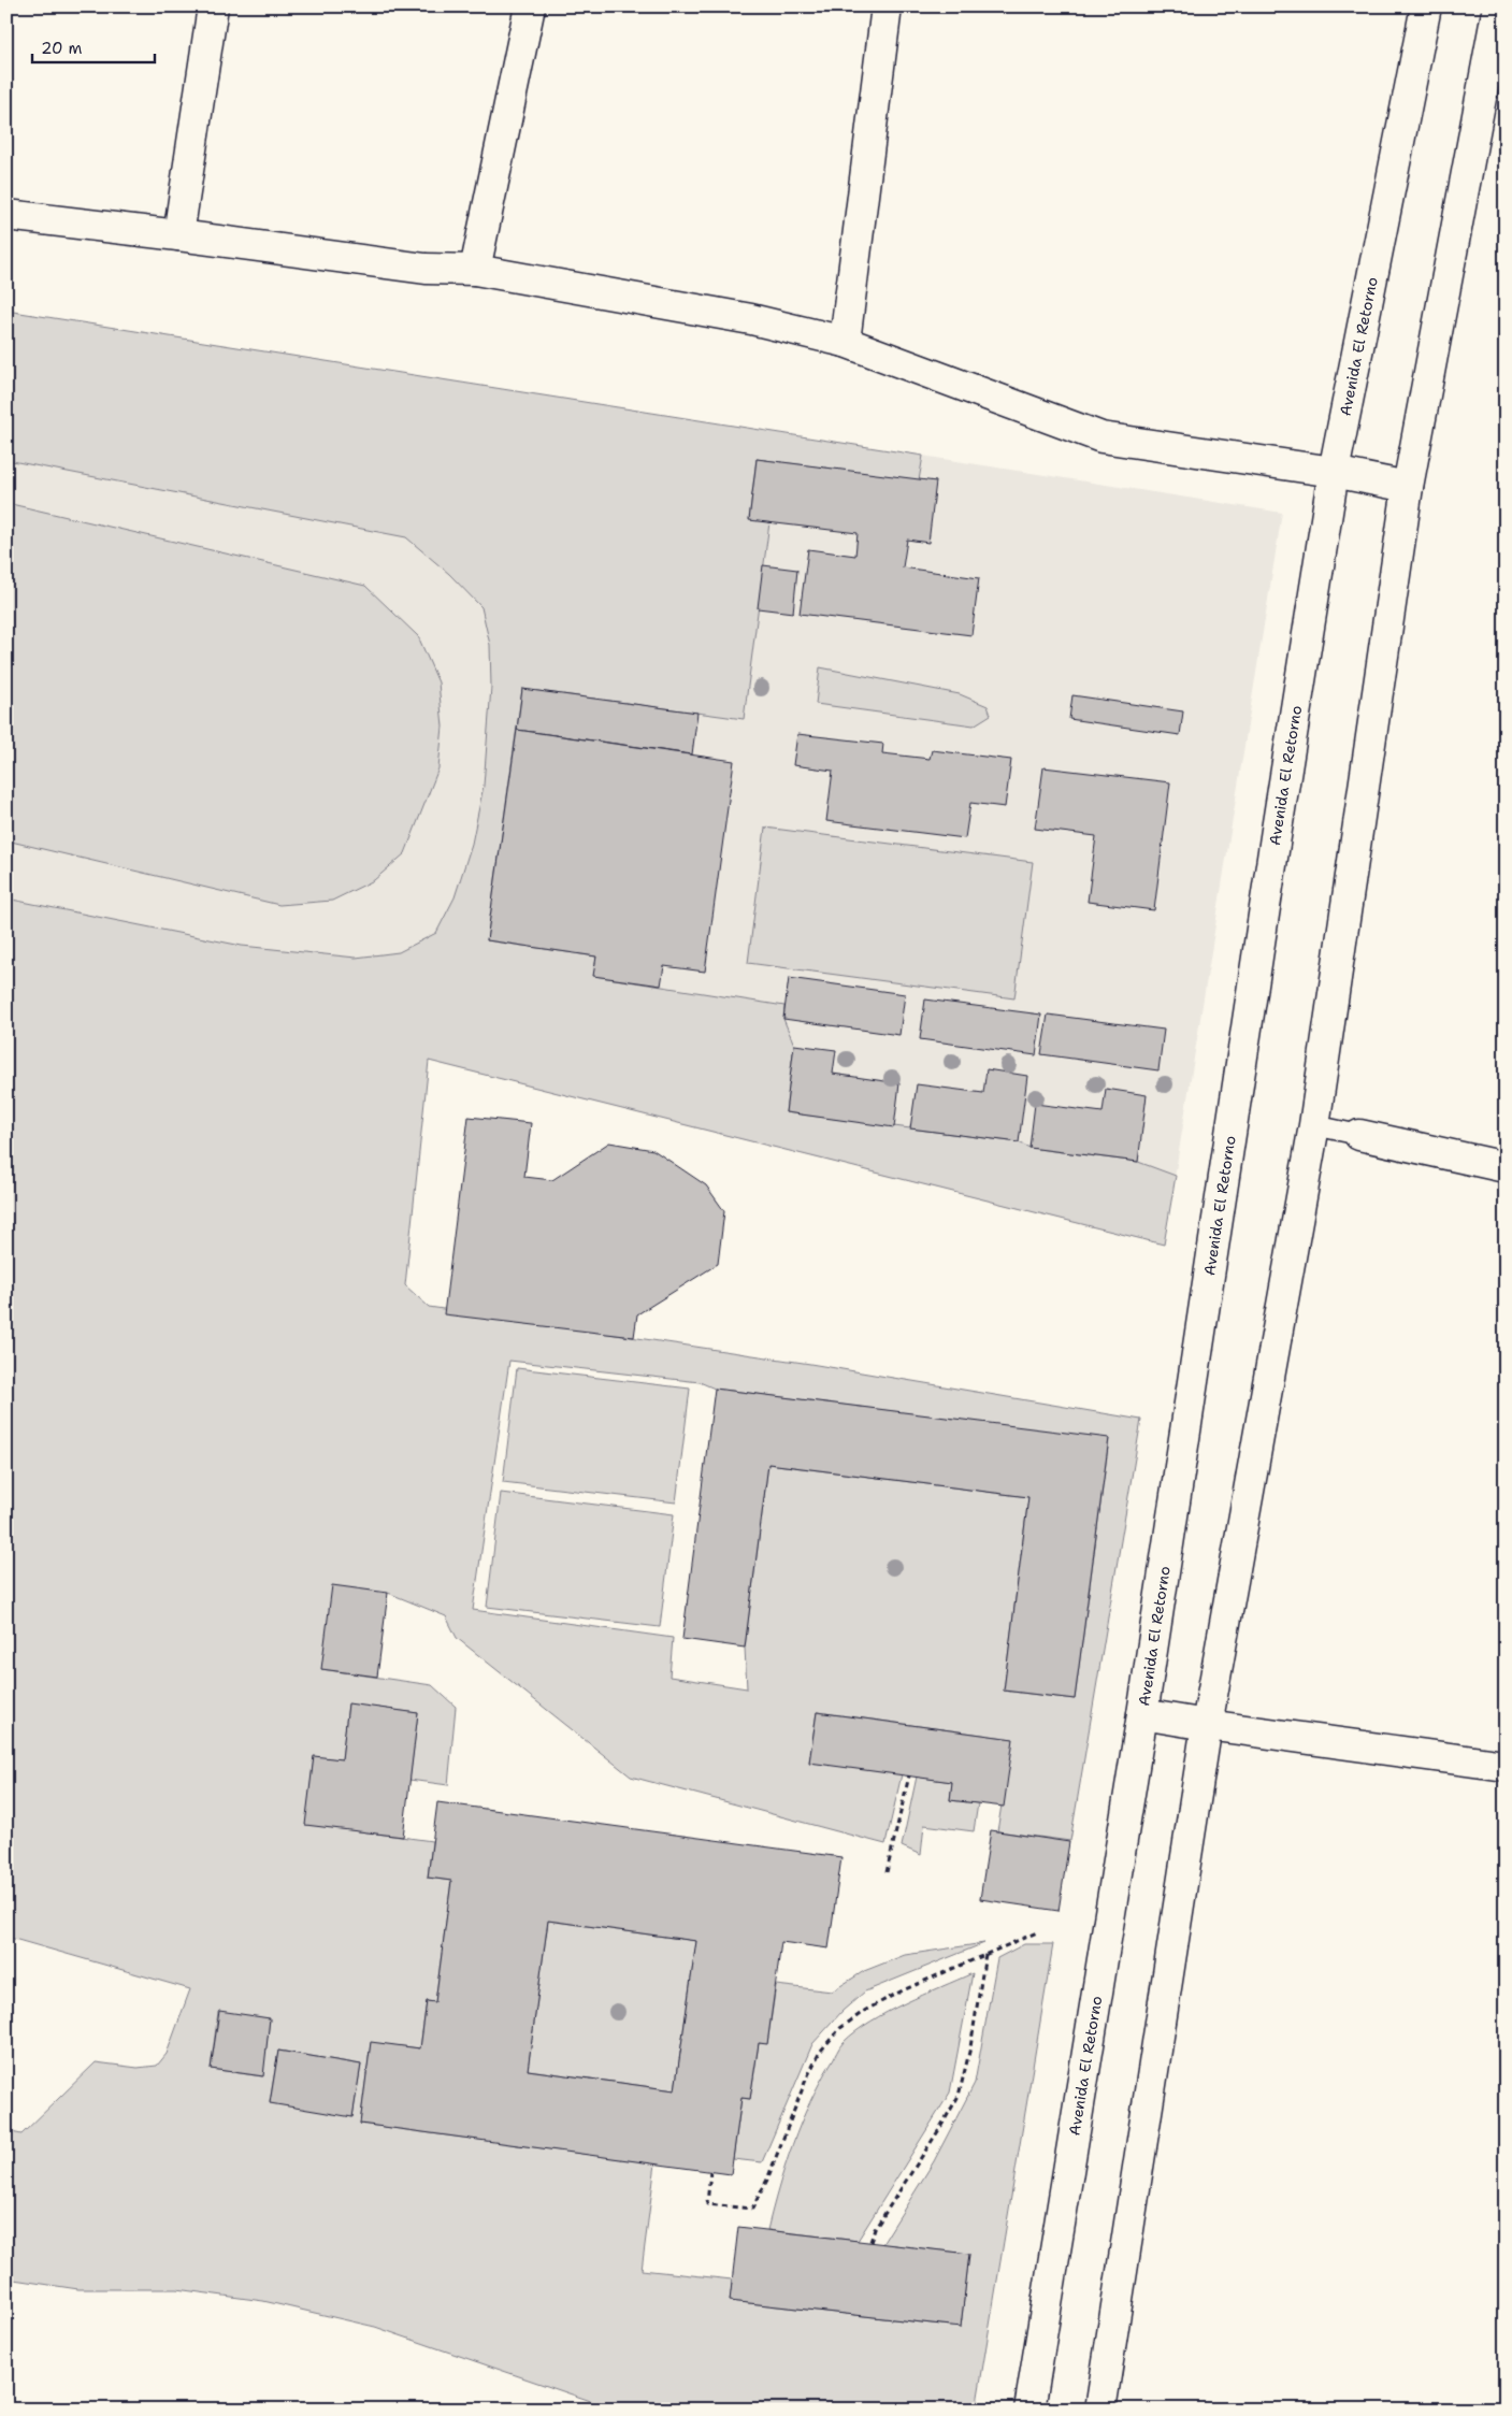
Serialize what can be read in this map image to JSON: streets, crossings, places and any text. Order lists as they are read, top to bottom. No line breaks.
{"streets":{"main road":["Avenida El Retorno"]},"scale_bar":"20 m"}
